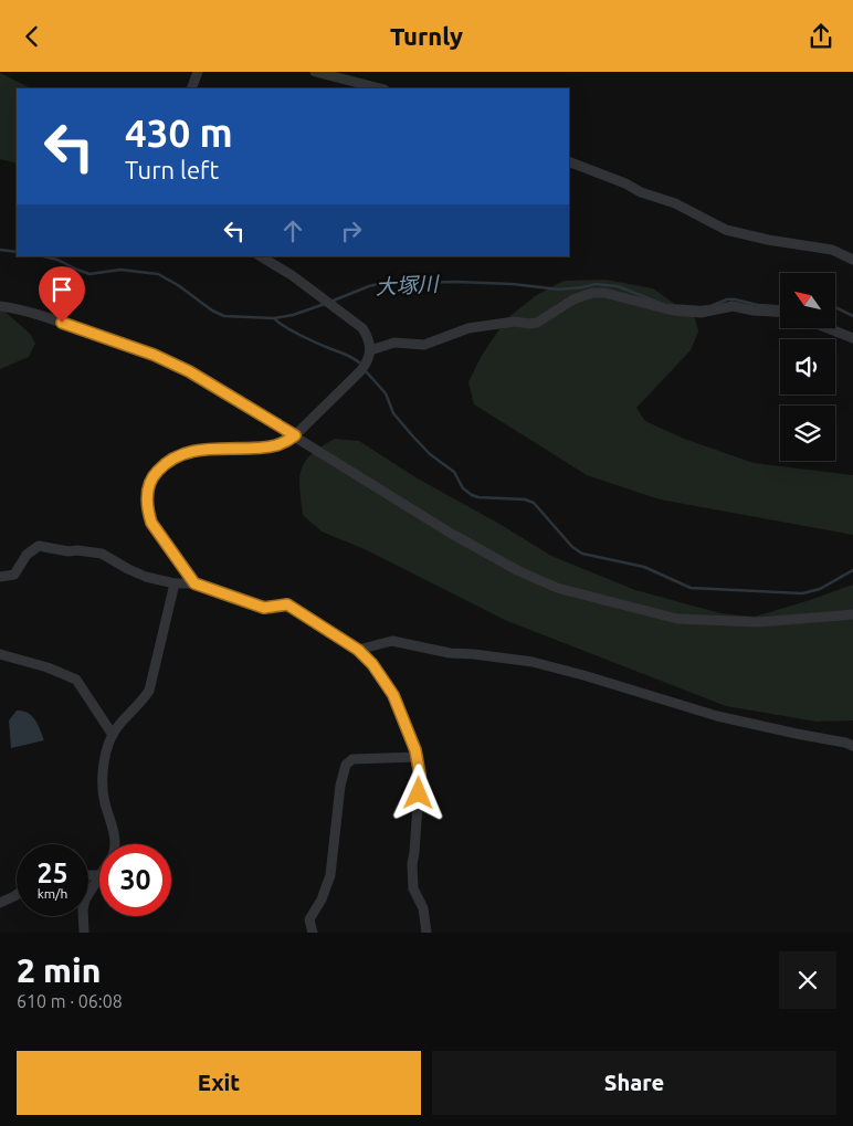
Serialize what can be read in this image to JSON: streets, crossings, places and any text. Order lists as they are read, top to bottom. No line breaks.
{"water":["大塚川"],"north":"top left","page":{"header":"Turnly","turn":["430 m","Turn left"],"speed":"25 km/h","limit":"30","heading":["2 min","610 m · 06:08"],"buttons":["Exit","Share"]}}
